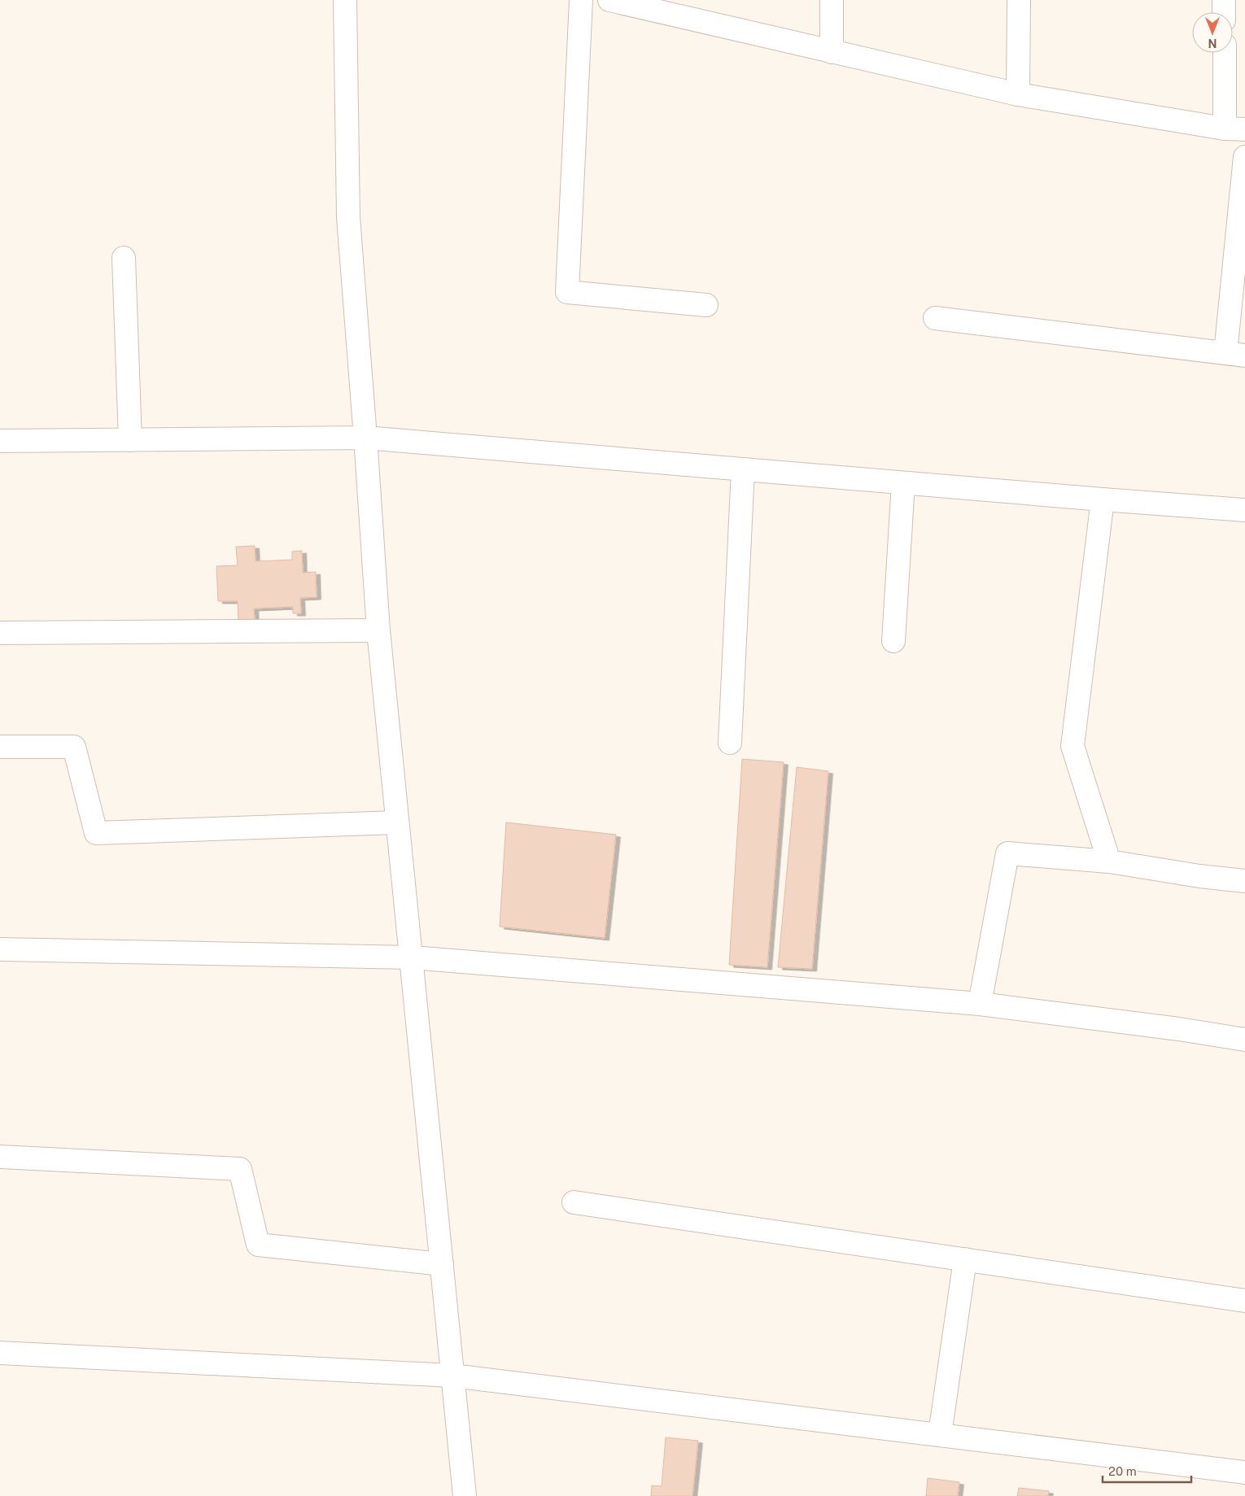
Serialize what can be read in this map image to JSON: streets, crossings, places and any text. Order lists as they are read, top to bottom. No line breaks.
{"scale_bar":"20 m","north":"bottom"}
